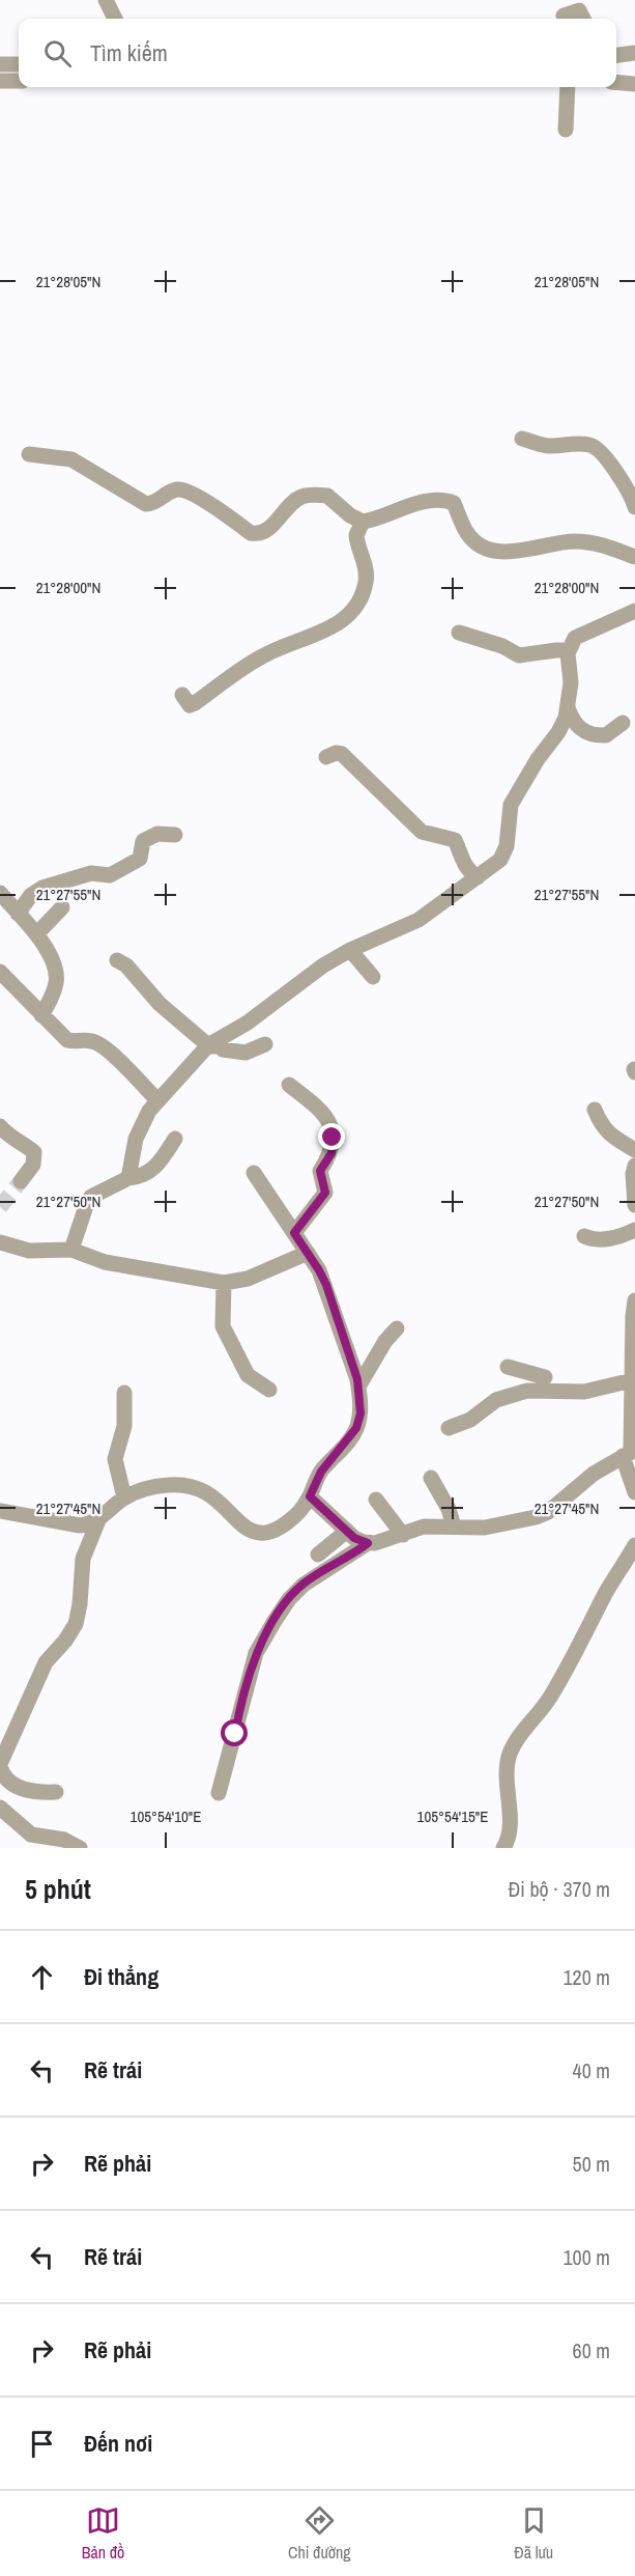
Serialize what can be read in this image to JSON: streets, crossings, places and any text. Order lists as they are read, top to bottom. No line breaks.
{"page":{"search":"Tìm kiếm","heading":["5 phút","Đi bộ · 370 m"],"list":[["Đi thẳng","120 m"],["Rẽ trái","40 m"],["Rẽ phải","50 m"],["Rẽ trái","100 m"],["Rẽ phải","60 m"],"Đến nơi"],"nav":["Bản đồ","Chỉ đường","Đã lưu"]},"coordinates":["21°28'05\"N","21°28'00\"N","21°27'55\"N","21°27'50\"N","21°27'45\"N","105°54'10\"E","105°54'15\"E"]}
